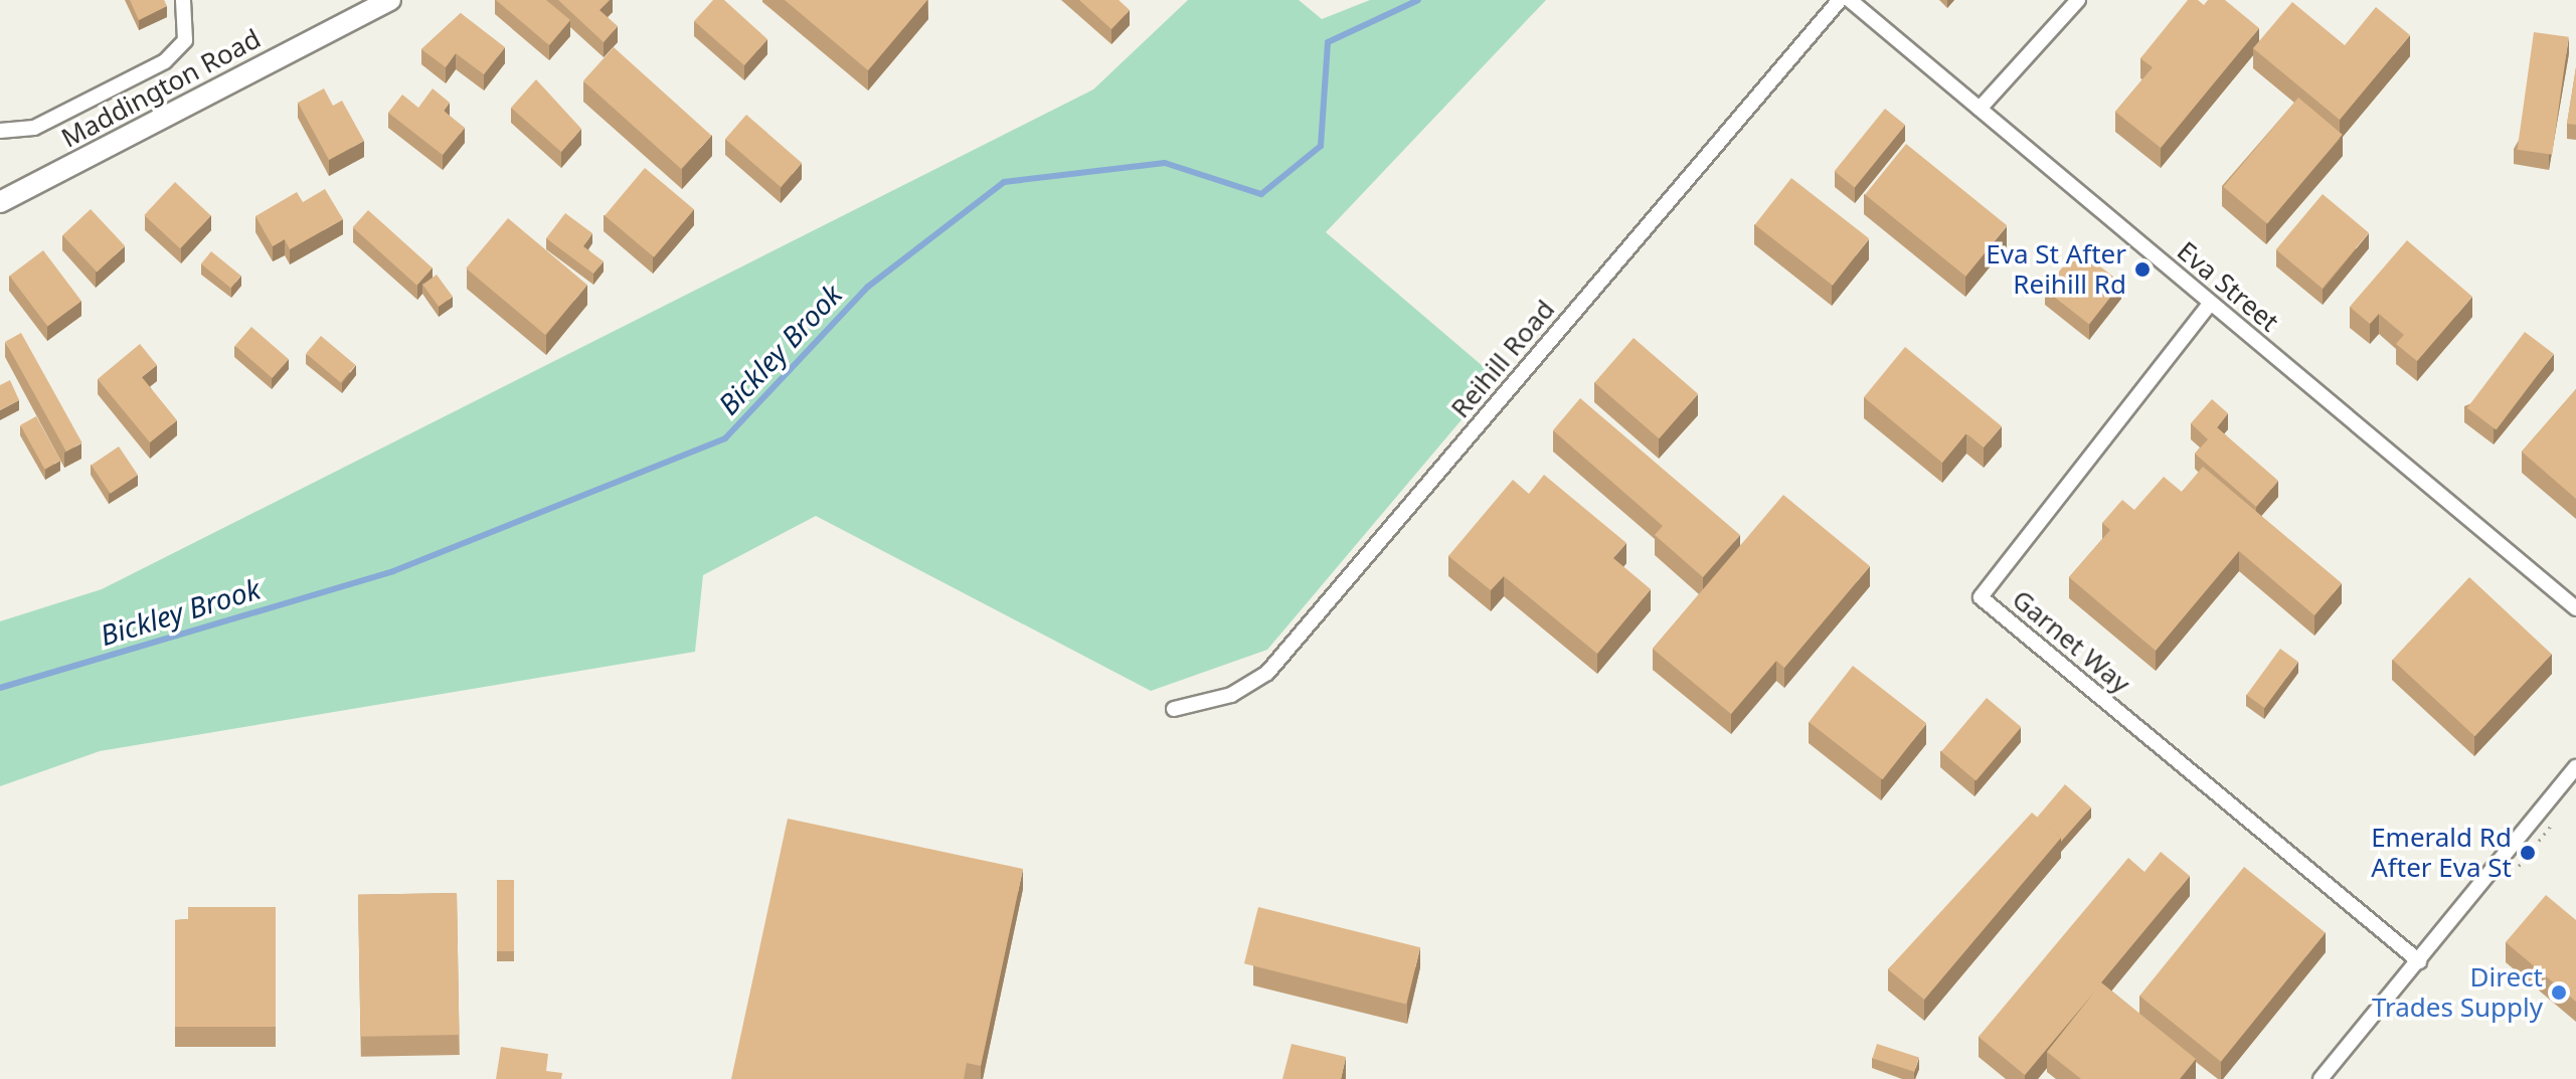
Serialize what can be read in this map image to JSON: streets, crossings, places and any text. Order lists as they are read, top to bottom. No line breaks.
{"streets":{"main road":["Maddington Road"],"street":["Eva Street","Reihill Road","Garnet Way"]},"crossings":[["Eva Street","Garnet Way"]],"water":["Bickley Brook"],"places":["Eva St After Reihill Rd","Emerald Rd After Eva St","Direct Trades Supply"]}
